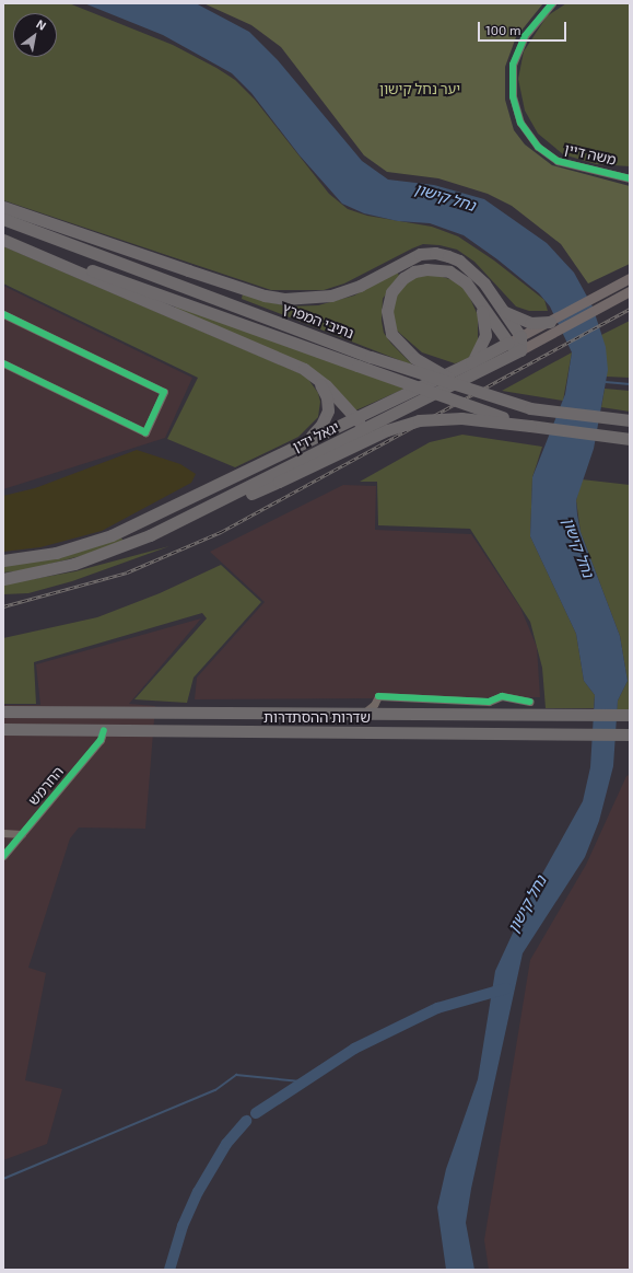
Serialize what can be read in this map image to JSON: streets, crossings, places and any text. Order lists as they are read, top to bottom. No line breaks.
{"streets":{"highway":["נתיבי המפרץ","יגאל ידין","שדרות ההסתדרות"],"street":["משה דיין","החרמש"]},"crossings":[["שדרות ההסתדרות","החרמש"]],"water":["נחל קישון"],"parks":["יער נחל קישון"],"scale_bar":"100 m","north":"top right"}
